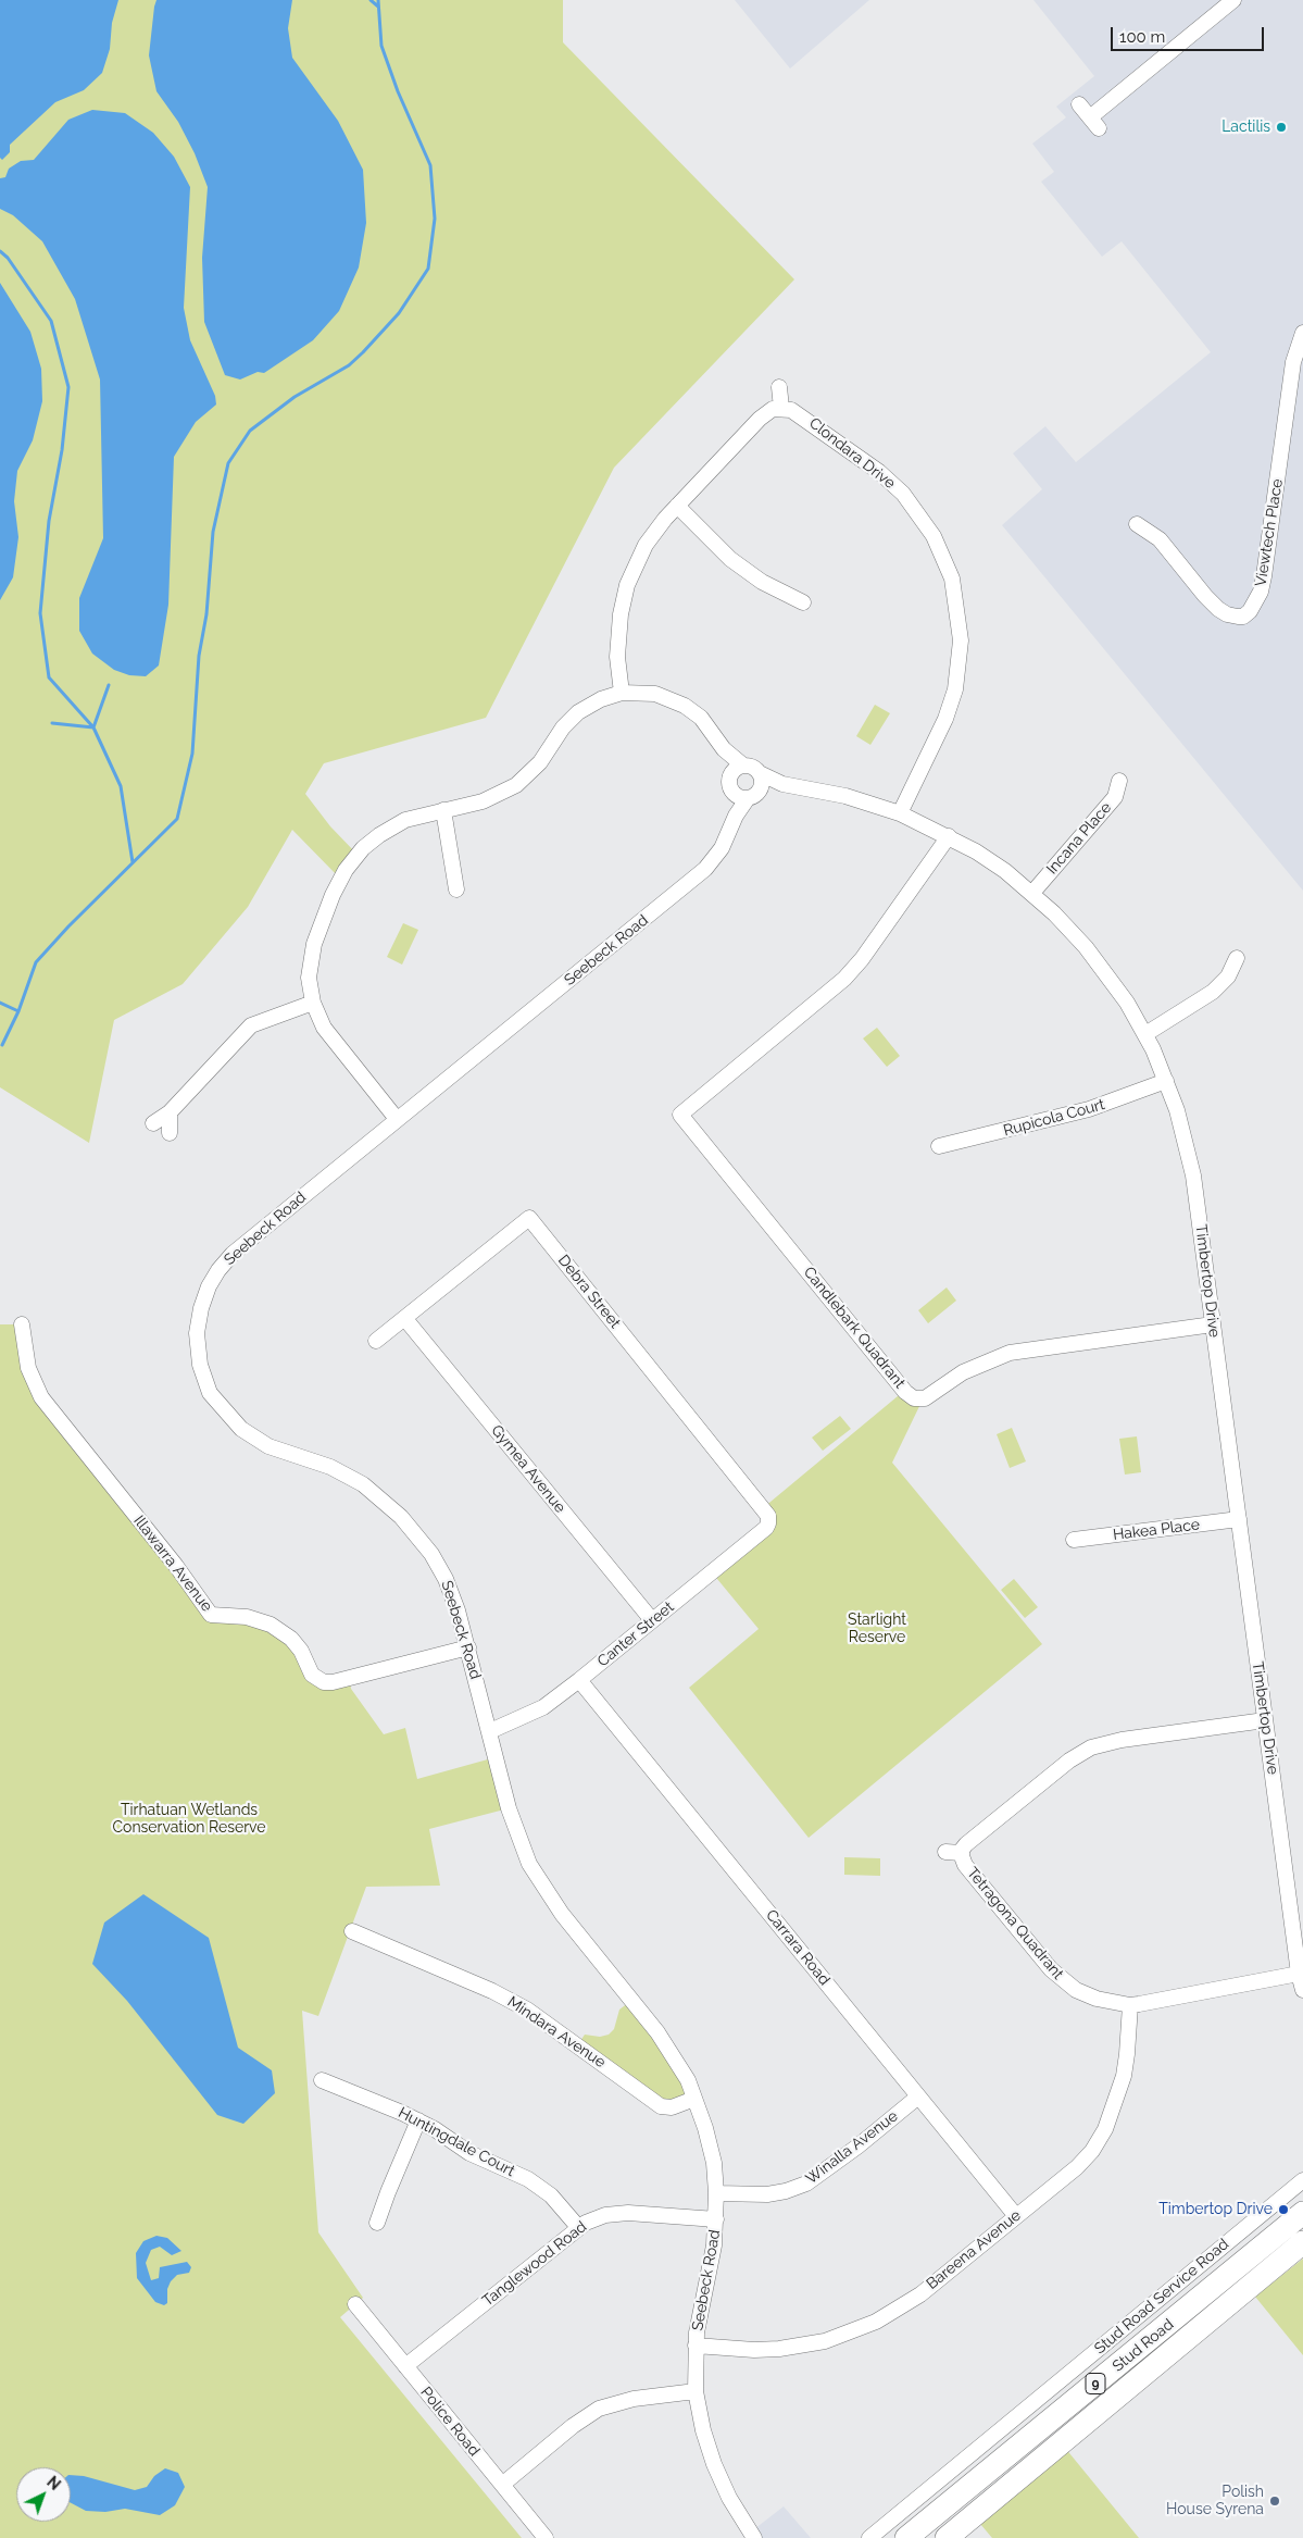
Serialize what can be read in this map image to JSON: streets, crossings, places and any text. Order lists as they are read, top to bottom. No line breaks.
{"streets":{"highway":["Stud Road","9"],"street":["Clondara Drive","Viewtech Place","Incana Place","Seebeck Road","Rupicola Court","Timbertop Drive","Debra Street","Candlebark Quadrant","Gymea Avenue","Hakea Place","Illawarra Avenue","Canter Street","Tetragona Quadrant","Carrara Road","Mindara Avenue","Huntingdale Court","Winalla Avenue","Bareena Avenue","Tanglewood Road","Stud Road Service Road","Police Road"]},"crossings":[["Clondara Drive","Timbertop Drive"],["Incana Place","Timbertop Drive"],["Seebeck Road","Timbertop Drive"],["Seebeck Road","Illawarra Avenue"],["Seebeck Road","Canter Street"],["Seebeck Road","Mindara Avenue"],["Seebeck Road","Winalla Avenue"],["Seebeck Road","Bareena Avenue"],["Seebeck Road","Tanglewood Road"],["Rupicola Court","Timbertop Drive"],["Timbertop Drive","Candlebark Quadrant"],["Timbertop Drive","Hakea Place"],["Timbertop Drive","Tetragona Quadrant"],["Debra Street","Gymea Avenue"],["Debra Street","Canter Street"],["Gymea Avenue","Canter Street"],["Canter Street","Carrara Road"],["Tetragona Quadrant","Bareena Avenue"],["Carrara Road","Winalla Avenue"],["Carrara Road","Bareena Avenue"],["Huntingdale Court","Tanglewood Road"],["Tanglewood Road","Police Road"]],"parks":["Starlight Reserve","Tirhatuan Wetlands Conservation Reserve"],"places":["Lactilis","Timbertop Drive","Polish House Syrena"],"scale_bar":"100 m","north":"top right"}
